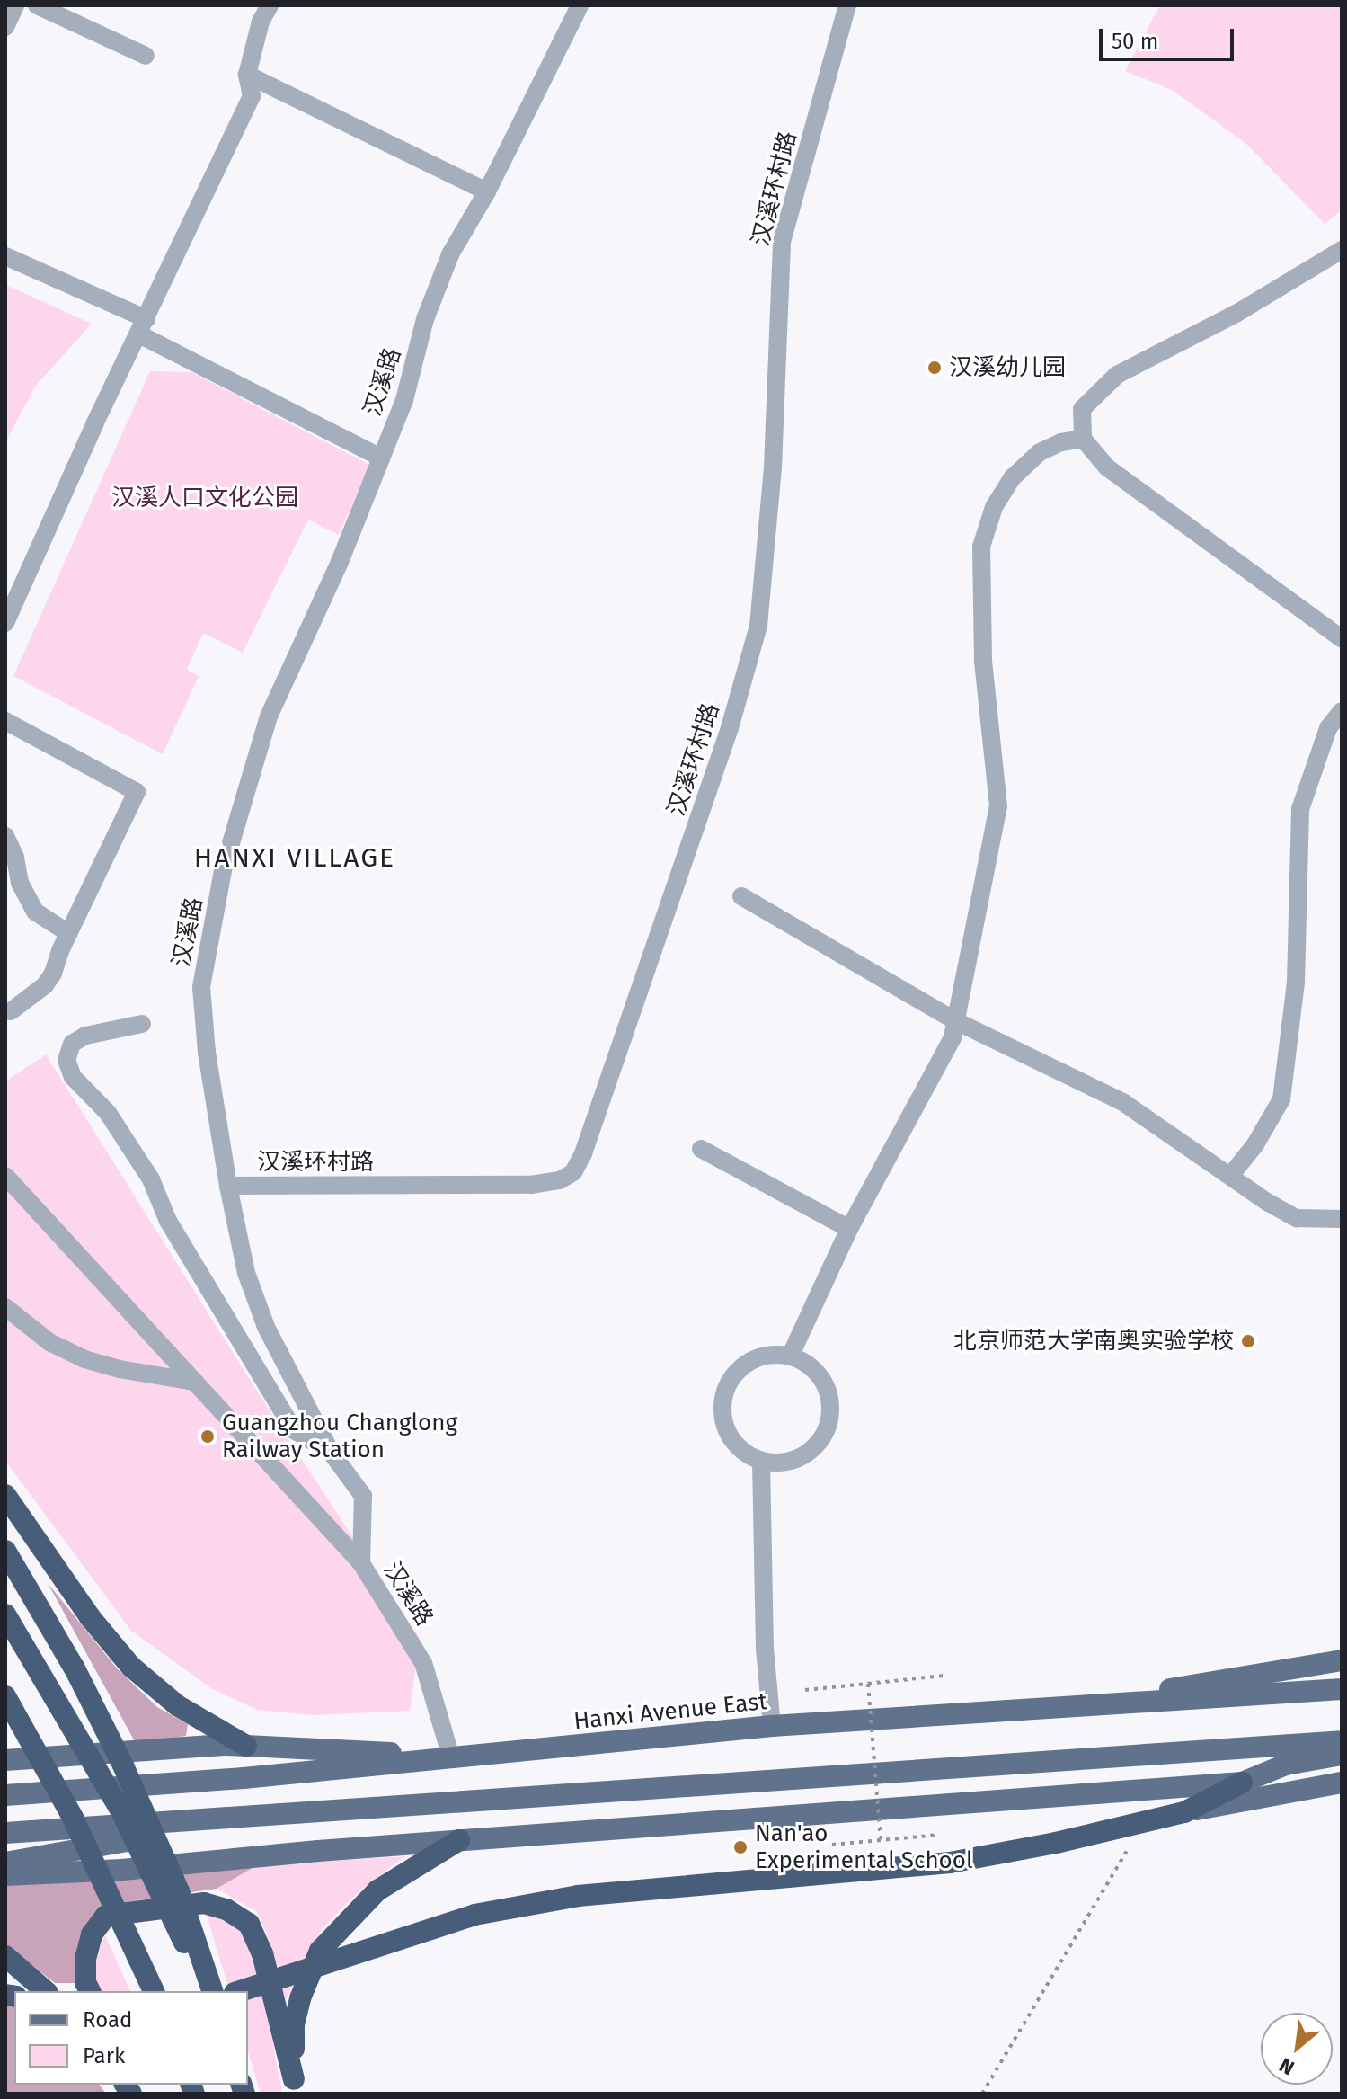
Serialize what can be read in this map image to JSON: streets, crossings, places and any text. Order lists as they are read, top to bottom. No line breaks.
{"streets":{"main road":["Hanxi Avenue East"],"street":["汉溪环村路","汉溪路"]},"crossings":[["汉溪环村路","汉溪路"],["汉溪路","Hanxi Avenue East"]],"districts":["HANXI VILLAGE"],"parks":["汉溪人口文化公园"],"places":["汉溪幼儿园","北京师范大学南奥实验学校","Guangzhou Changlong Railway Station","Nan'ao Experimental School"],"legend":["Road","Park"],"scale_bar":"50 m","north":"bottom left"}
